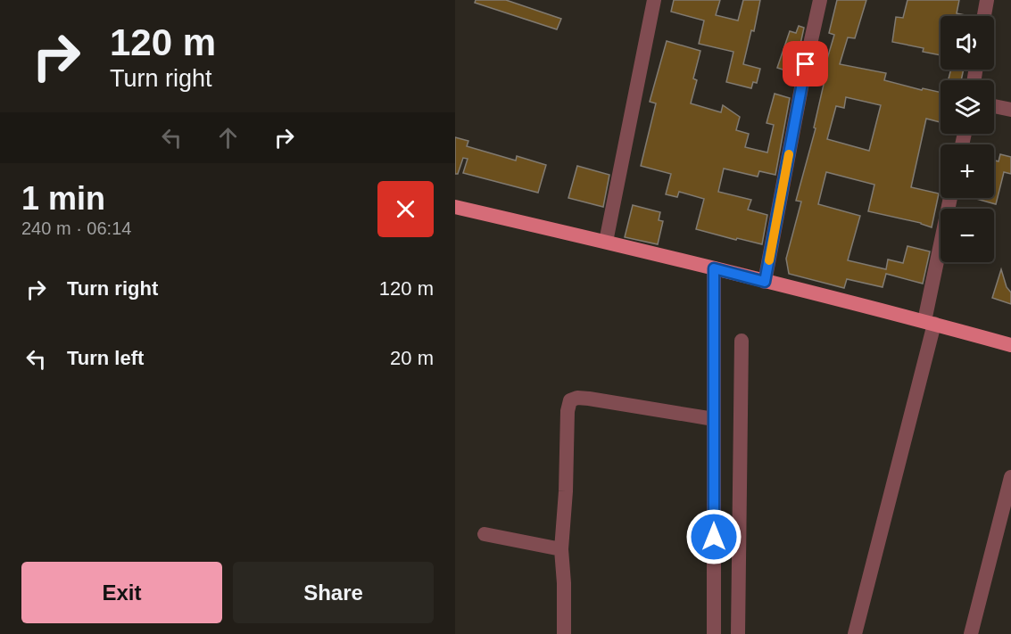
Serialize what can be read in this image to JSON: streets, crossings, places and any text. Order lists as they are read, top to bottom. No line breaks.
{"page":{"turn":["120 m","Turn right"],"map_buttons":["+","−"],"heading":["1 min","240 m · 06:14"],"list":[{"name":"Turn right","value":"120 m"},{"name":"Turn left","value":"20 m"}],"buttons":["Exit","Share"]}}
